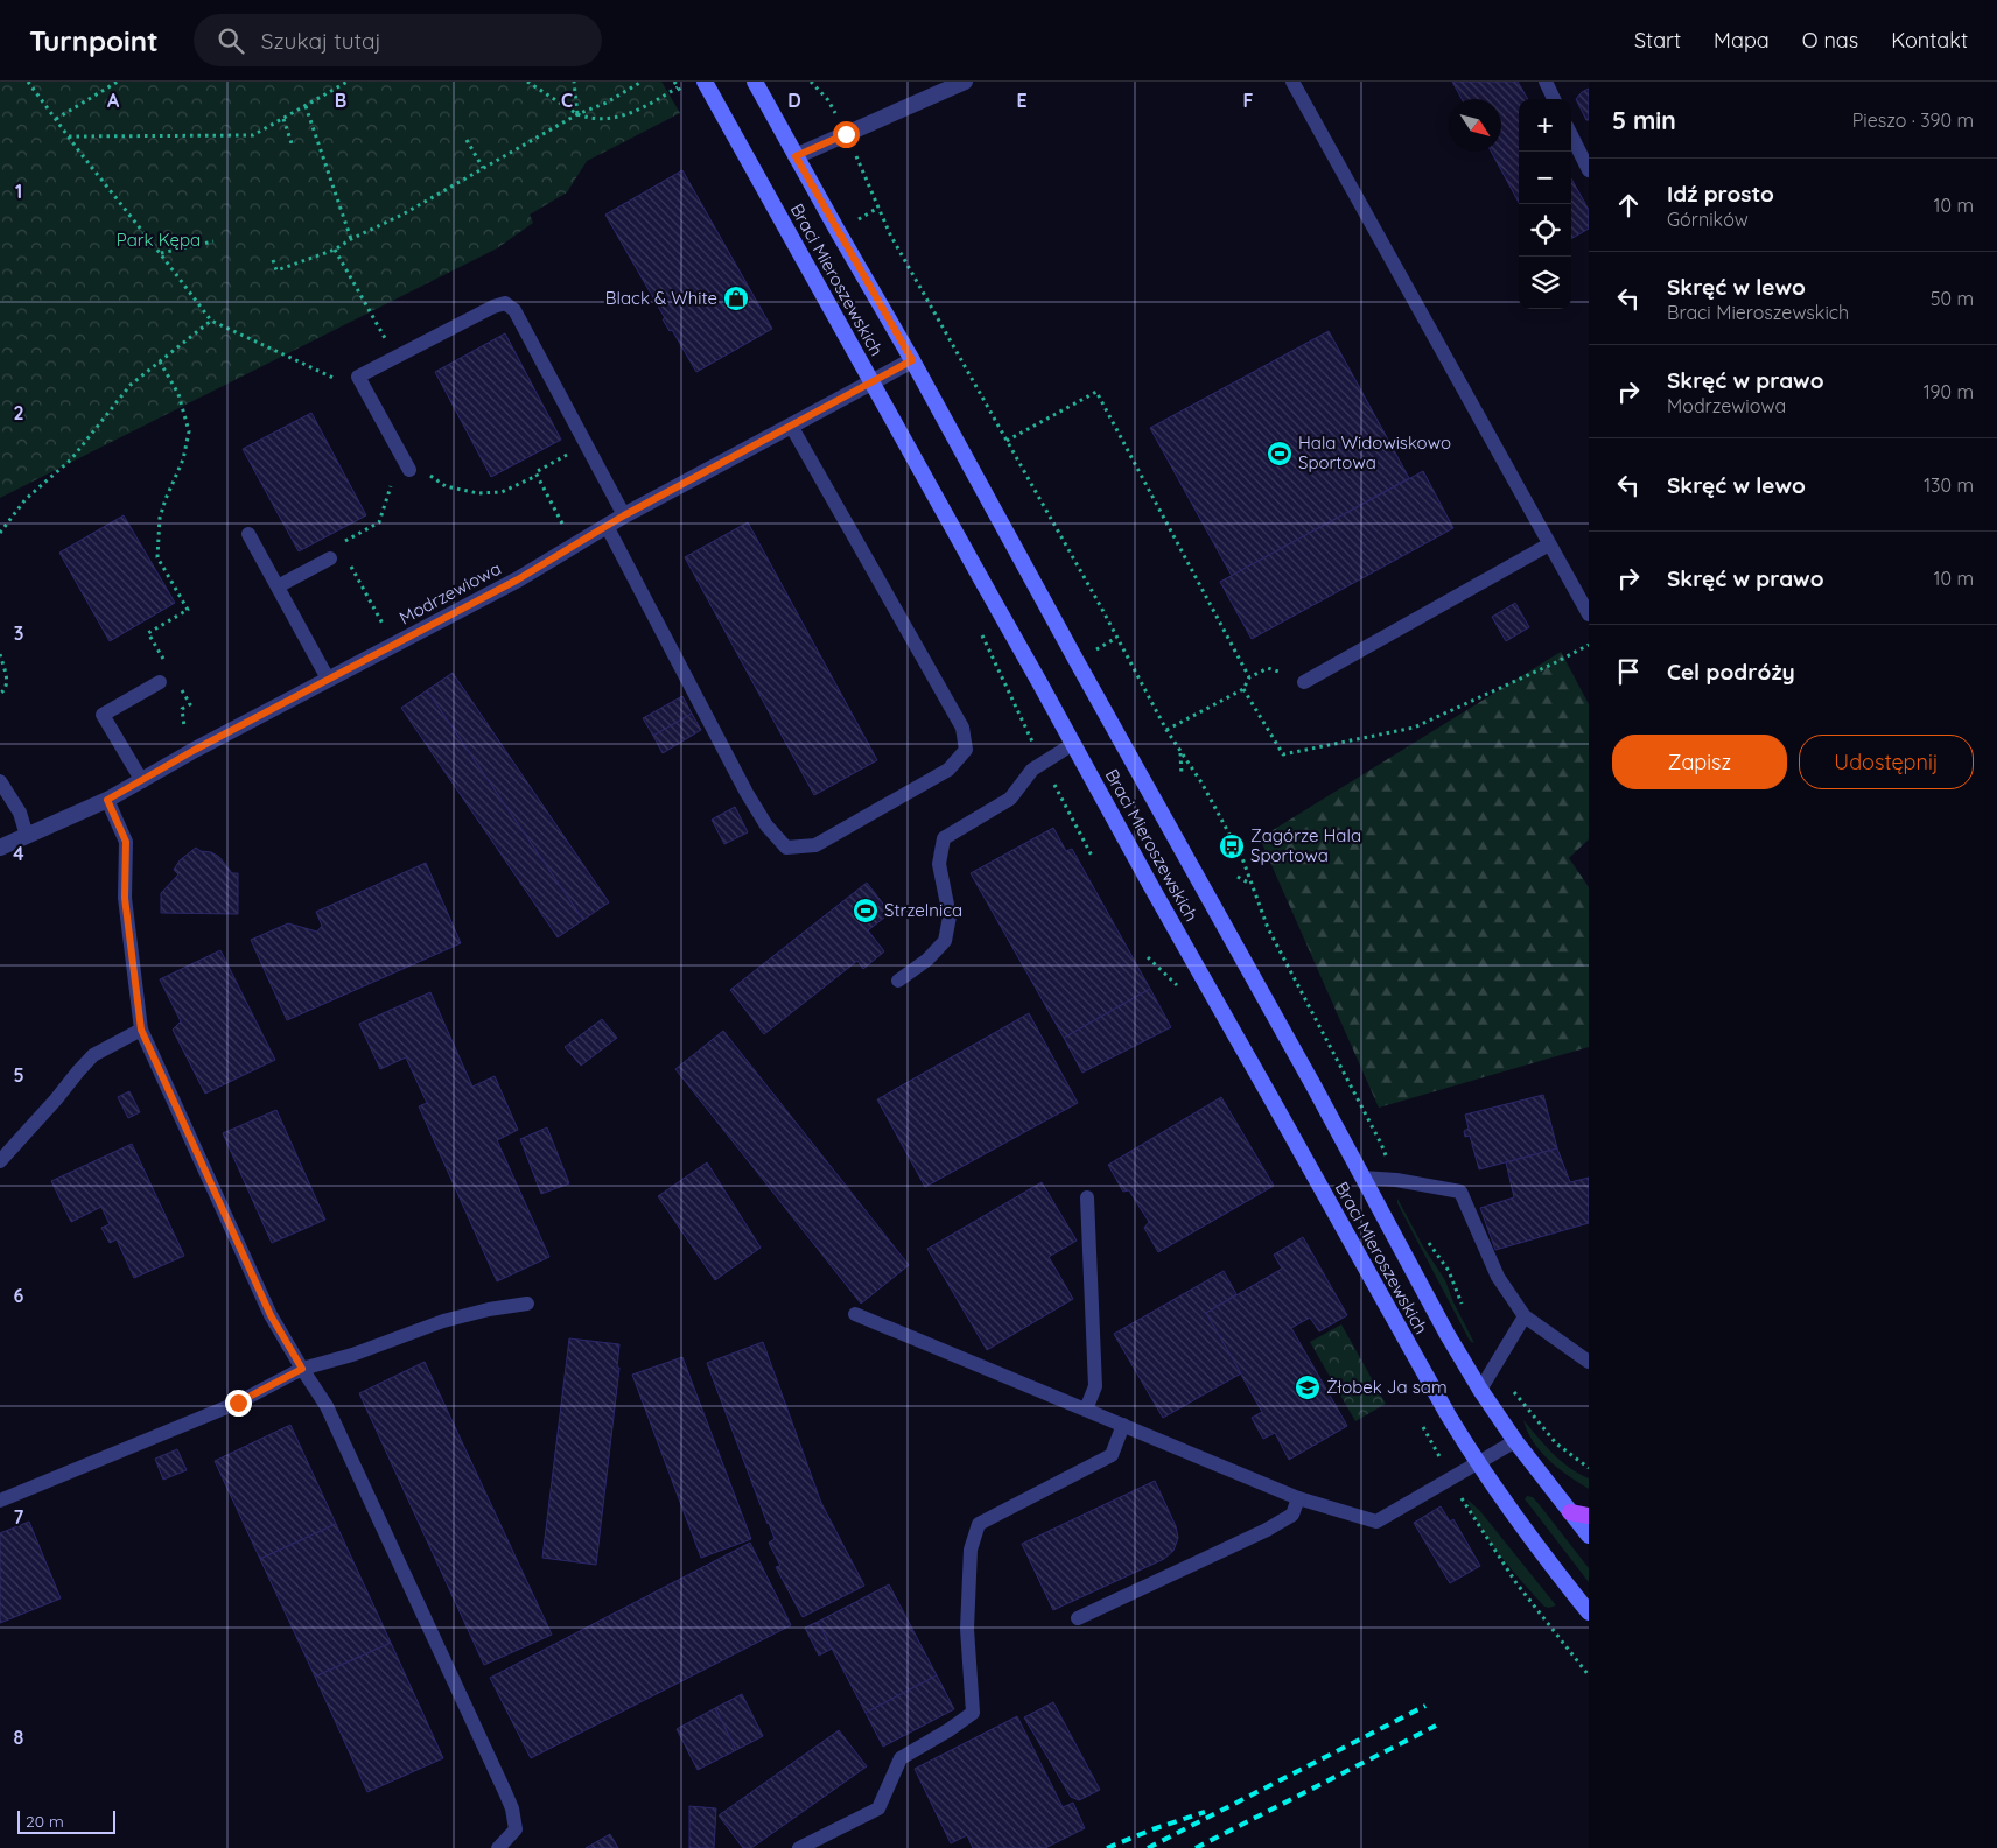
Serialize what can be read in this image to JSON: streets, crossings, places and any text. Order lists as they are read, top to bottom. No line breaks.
{"streets":{"main road":["Braci Mieroszewskich"],"street":["Modrzewiowa"]},"crossings":[["Braci Mieroszewskich","Modrzewiowa"]],"parks":["Park Kępa"],"places":{"shop":["Black & White"],"sports":["Hala Widowiskowo Sportowa","Strzelnica"],"bus stop":["Zagórze Hala Sportowa"],"school or university":["Żłobek Ja sam"]},"scale_bar":"20 m","north":"bottom right","page":{"header":"Turnpoint","search":"Szukaj tutaj","nav":["Start","Mapa","O nas","Kontakt"],"heading":["5 min","Pieszo · 390 m"],"map_buttons":["+","−"],"list":[["Idź prosto","Górników","10 m"],["Skręć w lewo","Braci Mieroszewskich","50 m"],["Skręć w prawo","Modrzewiowa","190 m"],["Skręć w lewo","130 m"],["Skręć w prawo","10 m"],"Cel podróży"],"buttons":["Zapisz","Udostępnij"],"scale":"20 m"},"grid":{"columns":["A","B","C","D","E","F"],"rows":["1","2","3","4","5","6","7","8"]}}
